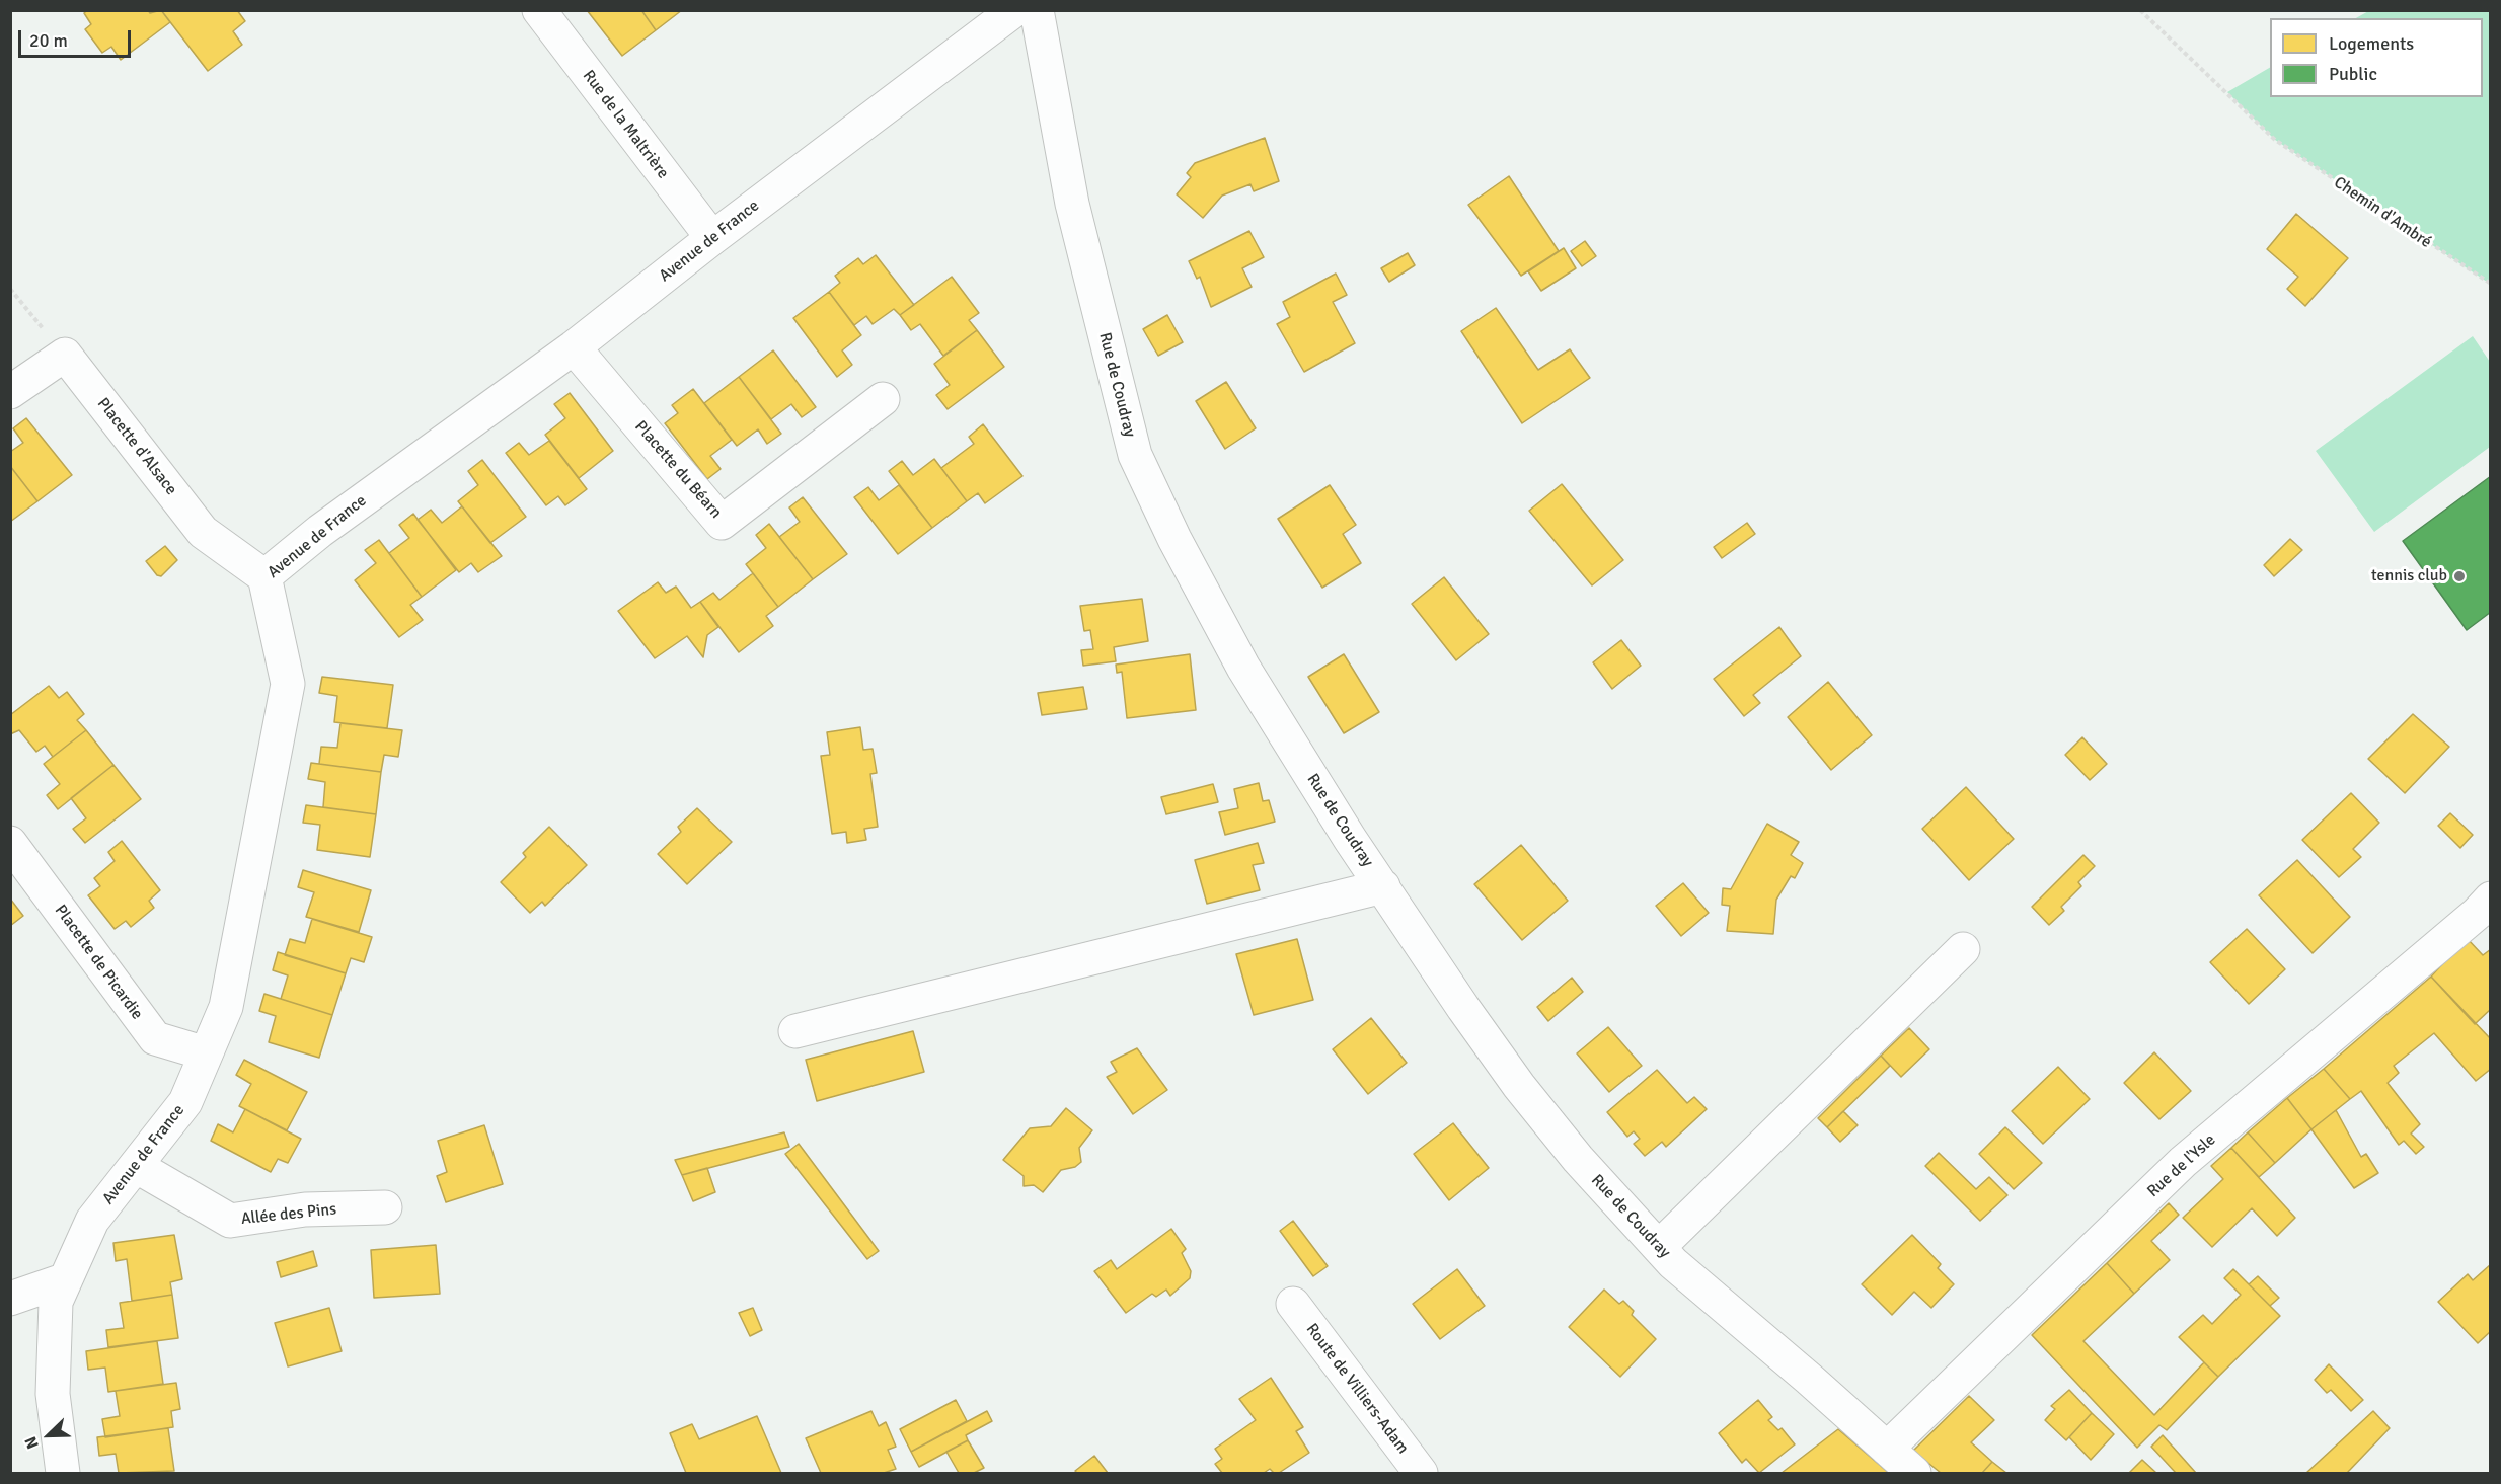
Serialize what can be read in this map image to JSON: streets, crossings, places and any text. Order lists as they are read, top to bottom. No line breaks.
{"streets":{"street":["Rue de la Maltrière","Avenue de France","Rue de Coudray","Placette d'Alsace","Placette du Béarn","Placette de Picardie","Rue de l'Ysle","Allée des Pins","Route de Villiers-Adam"],"path":["Chemin d'Ambré"]},"crossings":[["Rue de la Maltrière","Avenue de France"],["Avenue de France","Placette d'Alsace"],["Avenue de France","Placette du Béarn"],["Avenue de France","Placette de Picardie"],["Avenue de France","Allée des Pins"],["Rue de Coudray","Rue de l'Ysle"]],"places":["tennis club"],"legend":["Logements","Public"],"scale_bar":"20 m","north":"bottom left"}
